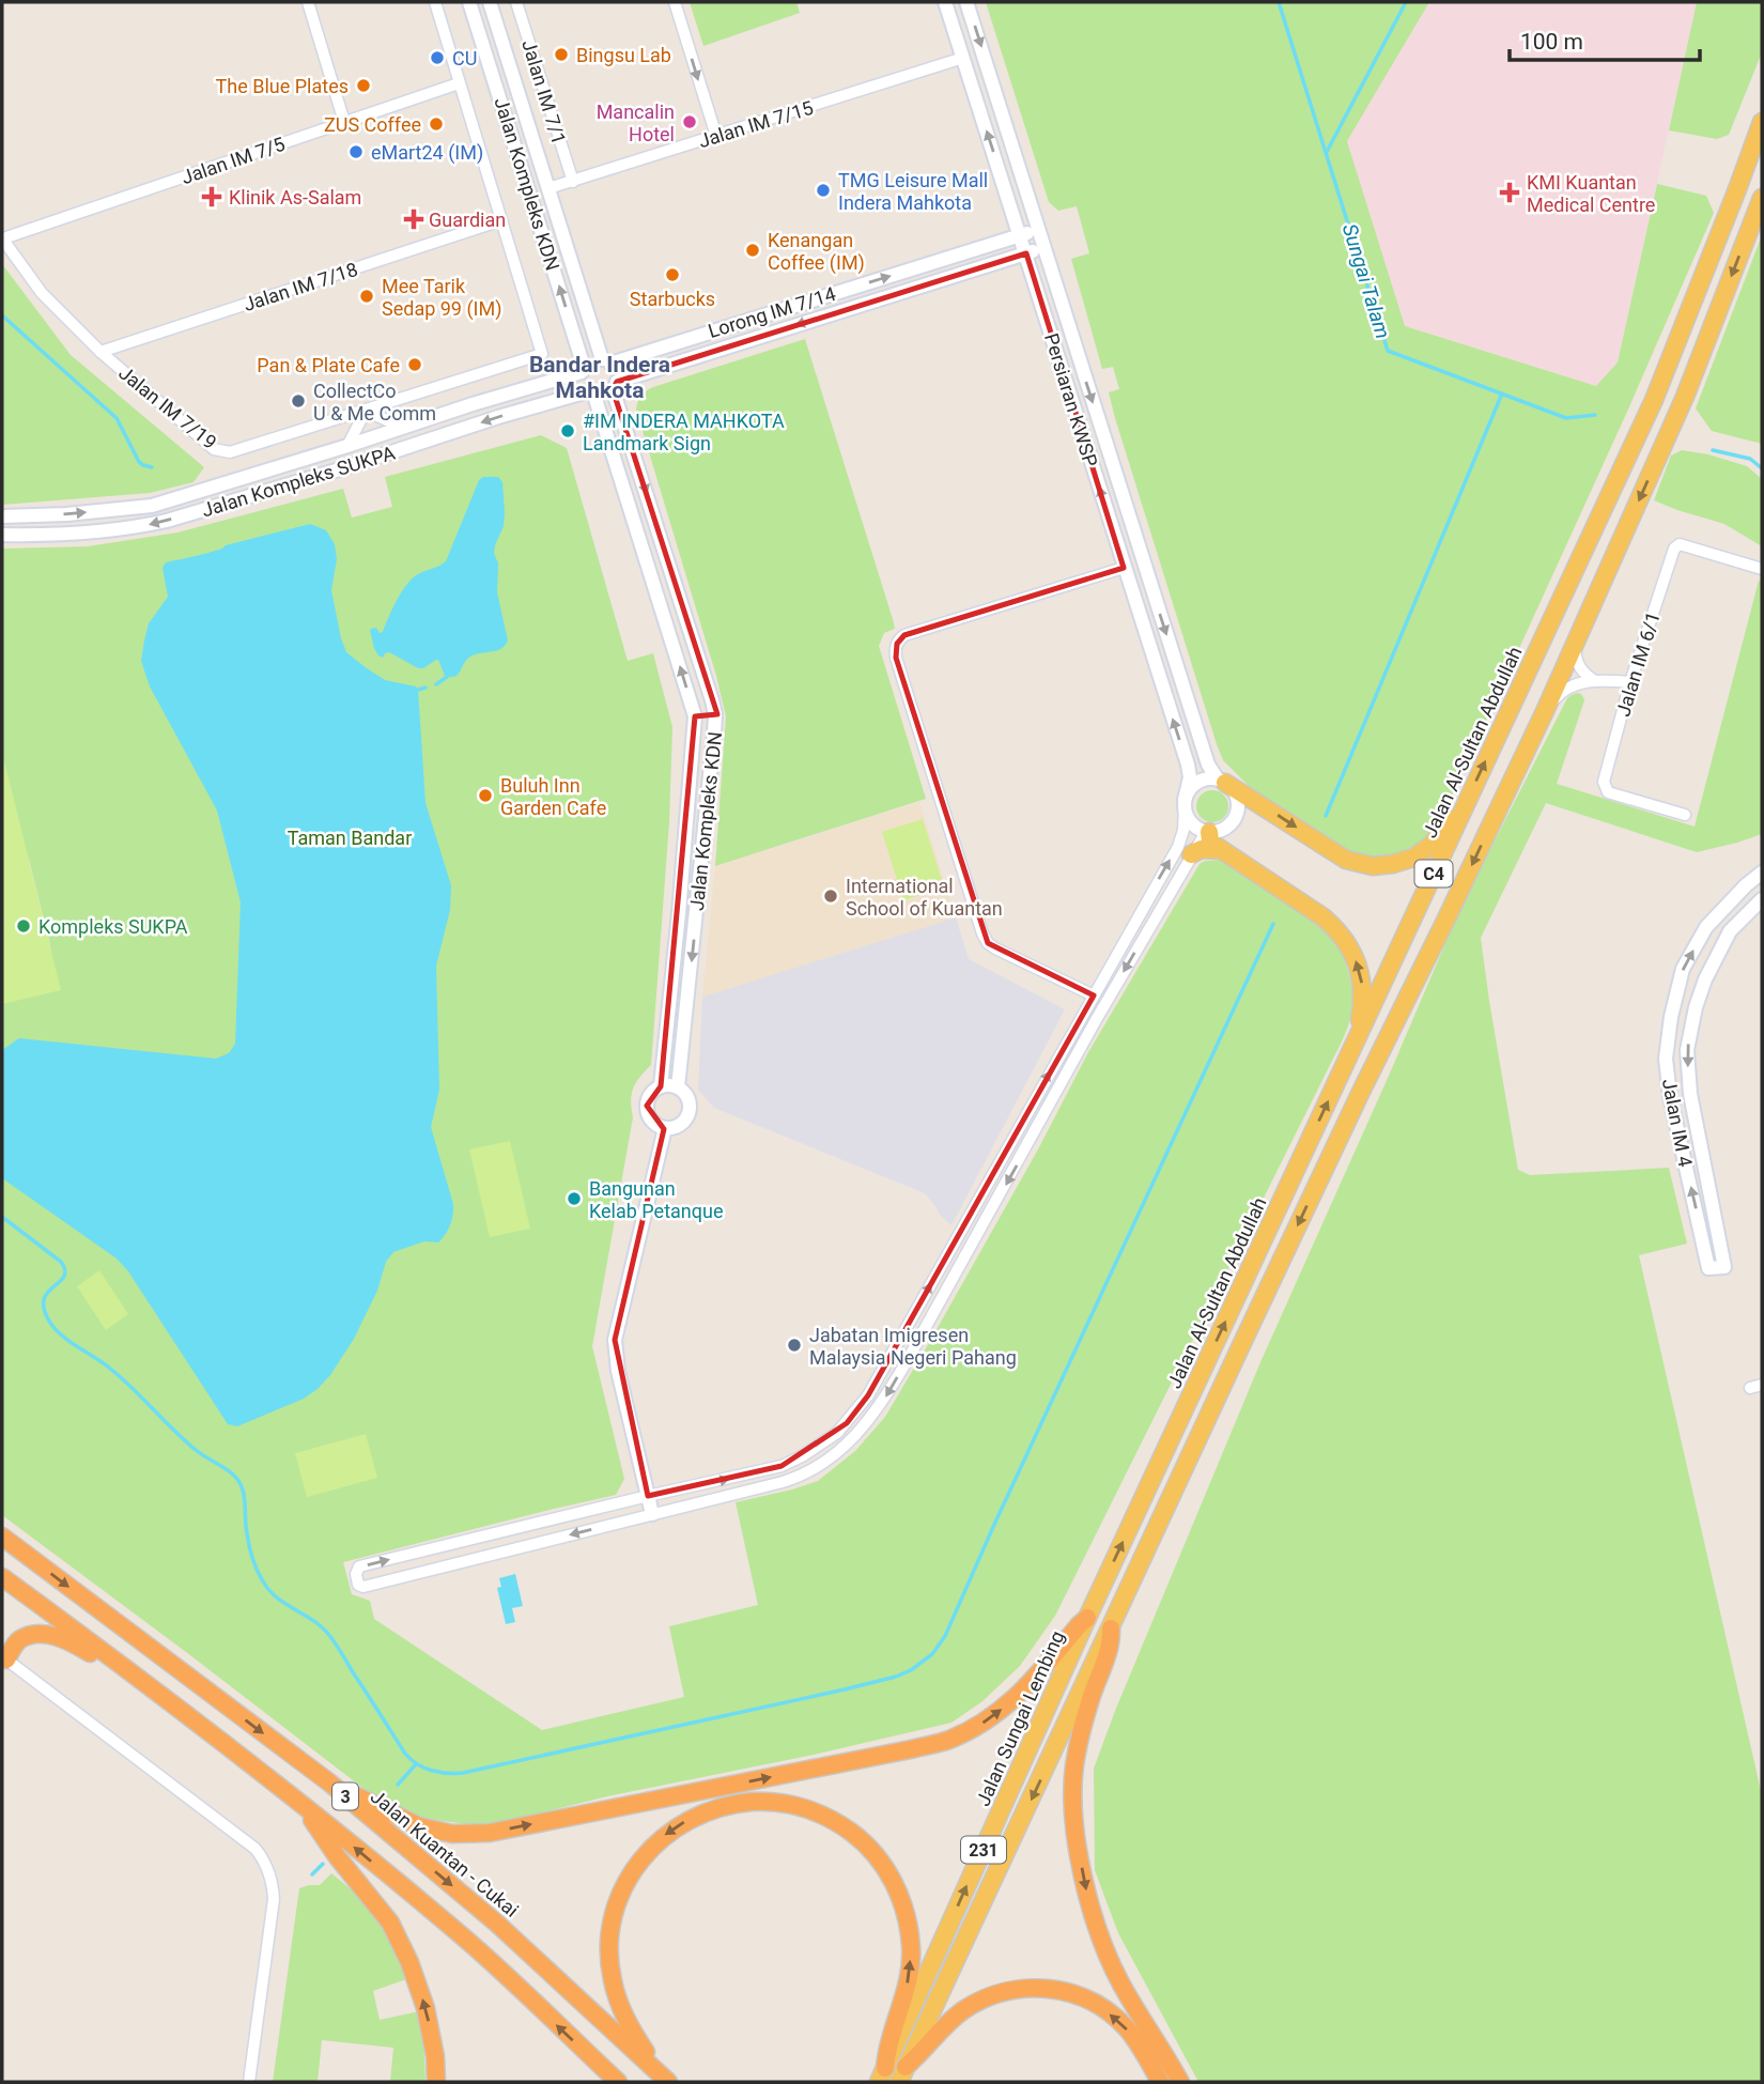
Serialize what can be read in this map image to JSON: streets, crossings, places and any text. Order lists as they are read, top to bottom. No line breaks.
{"streets":{"highway":["3","Jalan Kuantan - Cukai"],"main road":["Jalan Al-Sultan Abdullah","C4","Jalan Sungai Lembing","231"],"street":["Jalan IM 7/1","Jalan IM 7/15","Jalan IM 7/5","Jalan Kompleks KDN","Jalan IM 7/18","Lorong IM 7/14","Persiaran KWSP","Jalan IM 7/19","Jalan Kompleks SUKPA","Jalan IM 6/1","Jalan IM 4"]},"crossings":[["Jalan IM 7/1","Jalan IM 7/15"],["Jalan IM 7/15","Jalan Kompleks KDN"],["Jalan IM 7/15","Persiaran KWSP"],["Jalan IM 7/5","Jalan IM 7/19"],["Jalan Kompleks KDN","Lorong IM 7/14"],["Jalan Kompleks KDN","Jalan Kompleks SUKPA"],["Jalan IM 7/18","Jalan IM 7/19"],["Lorong IM 7/14","Persiaran KWSP"],["Lorong IM 7/14","Jalan Kompleks SUKPA"],["Jalan Al-Sultan Abdullah","Jalan Sungai Lembing"],["C4","231"]],"districts":["Bandar Indera Mahkota"],"water":["Sungai Talam"],"parks":["Taman Bandar"],"places":{"other":["Bingsu Lab","CU","The Blue Plates","Mancalin Hotel","ZUS Coffee","eMart24 (IM)","TMG Leisure Mall Indera Mahkota","Kenangan Coffee (IM)","Starbucks","Mee Tarik Sedap 99 (IM)","Pan & Plate Cafe","CollectCo U & Me Comm","#IM INDERA MAHKOTA Landmark Sign","Buluh Inn Garden Cafe","International School of Kuantan","Kompleks SUKPA","Bangunan Kelab Petanque","Jabatan Imigresen Malaysia Negeri Pahang"],"health":["KMI Kuantan Medical Centre","Klinik As-Salam","Guardian"]},"scale_bar":"100 m"}
